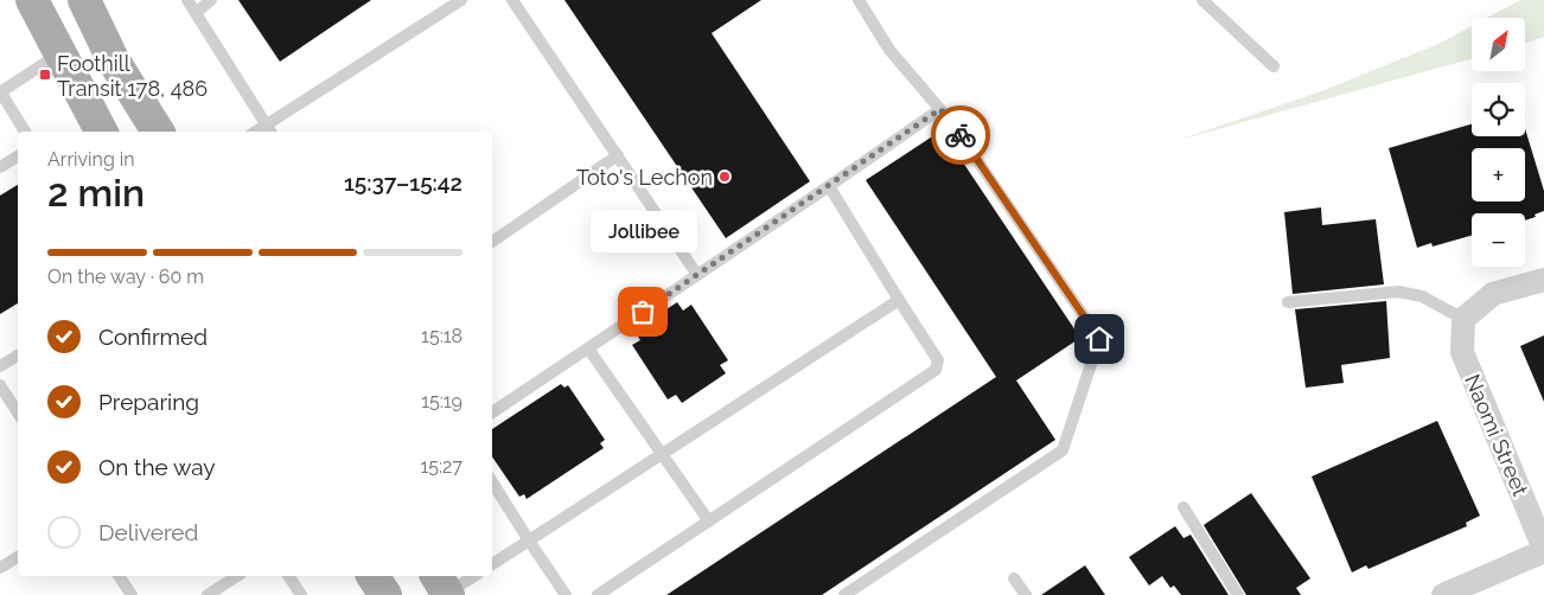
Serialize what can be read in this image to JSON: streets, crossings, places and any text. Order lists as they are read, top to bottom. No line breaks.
{"streets":{"street":["Naomi Street"]},"places":{"transit":["Foothill Transit 178, 486"],"other":["Toto's Lechon","Jollibee"]},"north":"top right","page":{"map_buttons":["+","−"],"heading":["2 min","Arriving in","15:37–15:42"],"bubble":"Jollibee","bar":"On the way · 60 m","list":[["Confirmed","15:18"],["Preparing","15:19"],["On the way","15:27"],"Delivered"]}}
